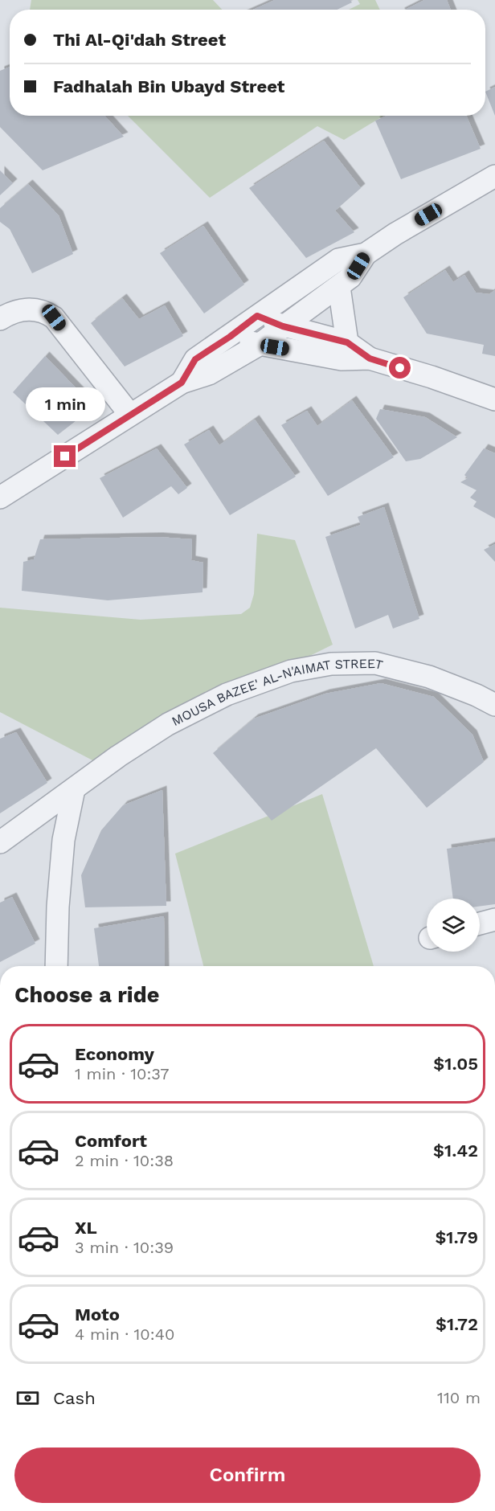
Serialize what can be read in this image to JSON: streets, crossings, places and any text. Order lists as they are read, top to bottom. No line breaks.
{"streets":{"street":["MOUSA BAZEE' AL-N'AIMAT STREET"]},"page":{"banner":["Thi Al-Qi'dah Street","Fadhalah Bin Ubayd Street"],"bubble":"1 min","heading":"Choose a ride","list":[{"name":"Economy","note":"1 min · 10:37","value":"$1.05"},{"name":"Comfort","note":"2 min · 10:38","value":"$1.42"},{"name":"XL","note":"3 min · 10:39","value":"$1.79"},{"name":"Moto","note":"4 min · 10:40","value":"$1.72"}],"pay":["Cash","110 m"],"buttons":"Confirm"}}
